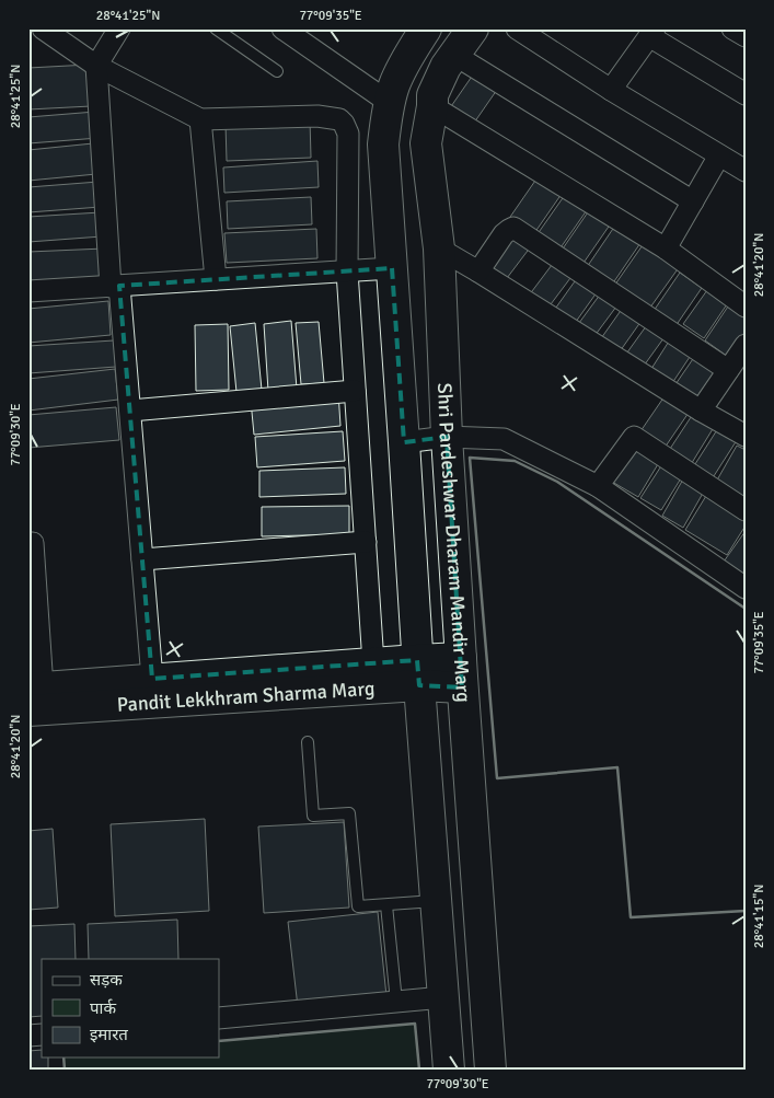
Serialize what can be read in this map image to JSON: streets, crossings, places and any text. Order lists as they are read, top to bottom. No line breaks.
{"streets":{"main road":["Shri Pardeshwar Dharam Mandir Marg","Pandit Lekkhram Sharma Marg"]},"crossings":[["Shri Pardeshwar Dharam Mandir Marg","Pandit Lekkhram Sharma Marg"]],"legend":["सड़क","पार्क","इमारत"],"coordinates":["28°41'25\"N","77°09'35\"E","28°41'20\"N","77°09'30\"E","28°41'15\"N"]}
